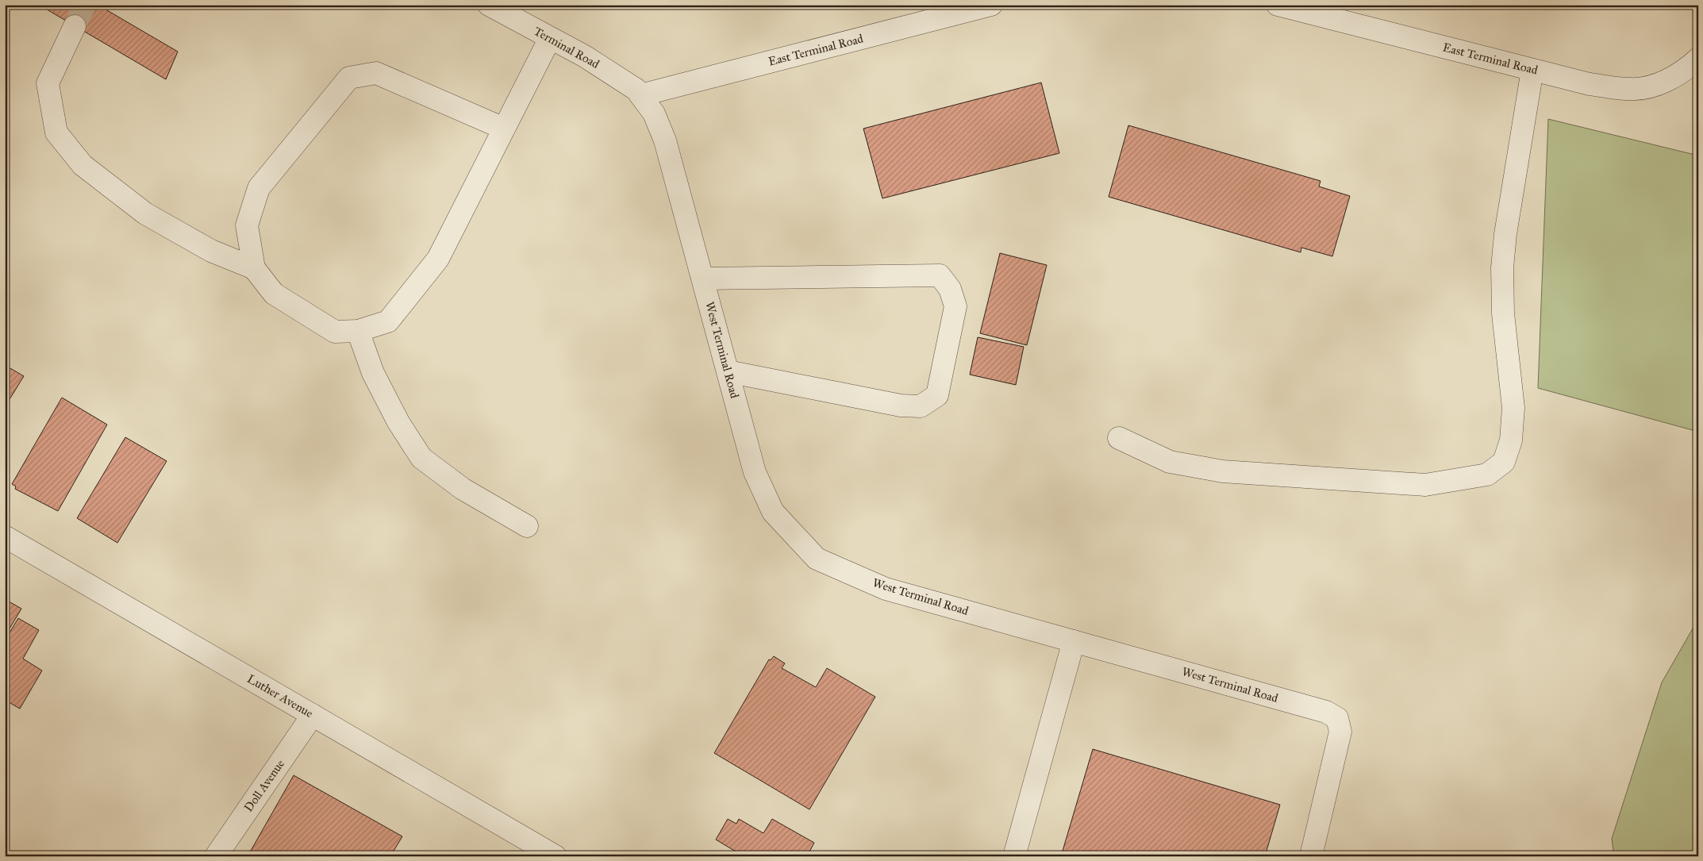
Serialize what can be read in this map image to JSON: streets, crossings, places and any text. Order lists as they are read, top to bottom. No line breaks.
{"streets":{"street":["Terminal Road","East Terminal Road","West Terminal Road","Luther Avenue","Doll Avenue"]},"crossings":[["Terminal Road","East Terminal Road"],["Terminal Road","West Terminal Road"],["East Terminal Road","West Terminal Road"],["Luther Avenue","Doll Avenue"]]}
